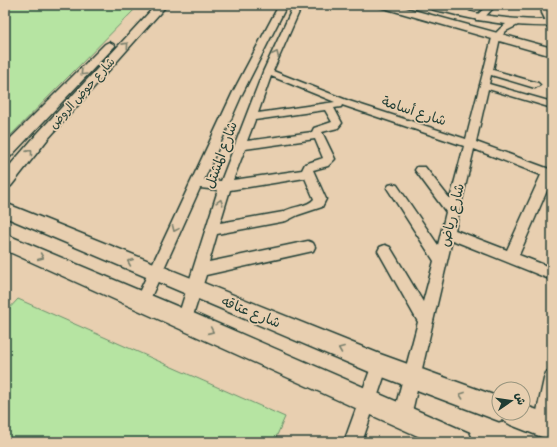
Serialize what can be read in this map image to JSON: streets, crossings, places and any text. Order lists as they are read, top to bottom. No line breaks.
{"streets":{"street":["شارع حوض الروض","شارع أسامة","شارع المشتل","شارع رياض","شارع عتاقه"]},"crossings":[["شارع أسامة","شارع المشتل"],["شارع أسامة","شارع رياض"],["شارع المشتل","شارع عتاقه"],["شارع رياض","شارع عتاقه"]],"north":"right"}
